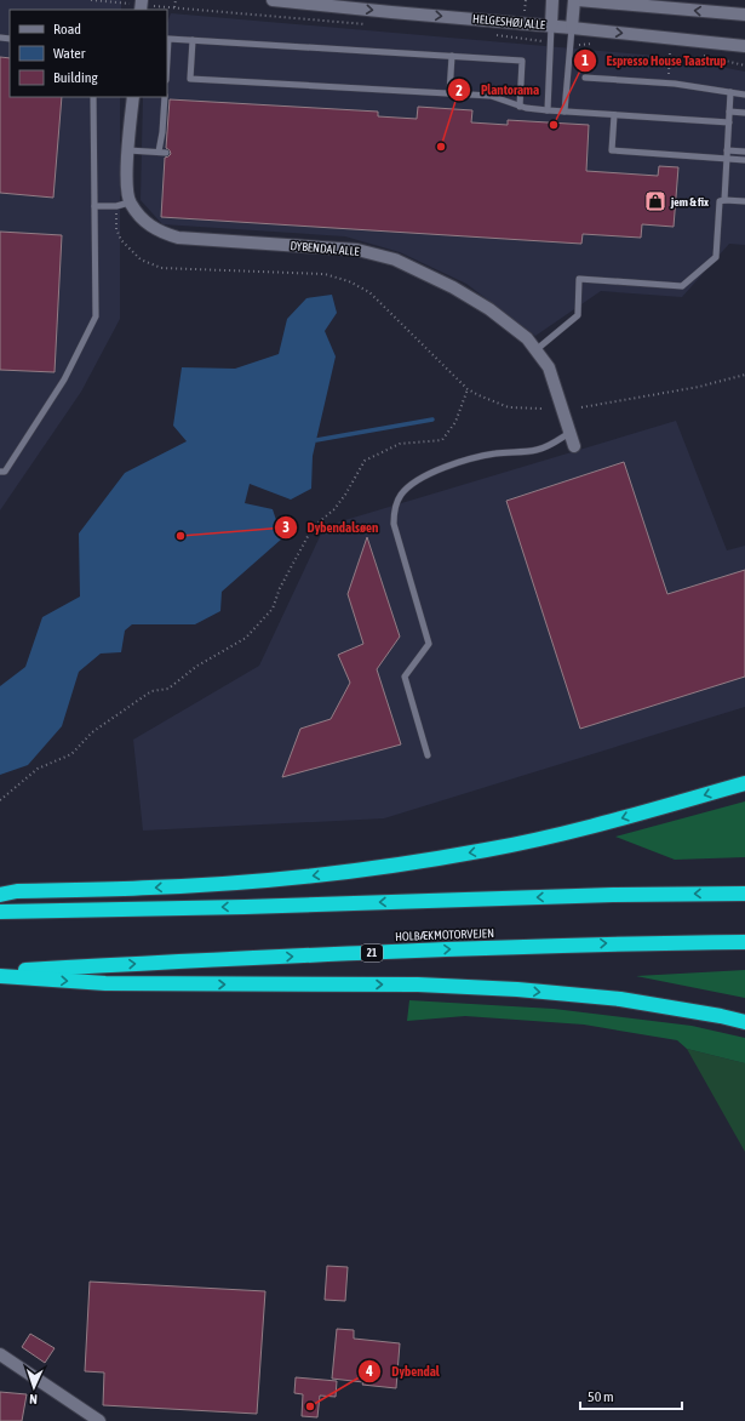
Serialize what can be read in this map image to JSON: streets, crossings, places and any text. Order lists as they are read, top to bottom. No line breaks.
{"streets":{"highway":["HOLBÆKMOTORVEJEN","21"],"street":["HELGESHØJ ALLE","DYBENDAL ALLE"]},"places":{"other":["Espresso House Taastrup","Plantorama","Dybendalsøen","Dybendal"],"shop":["jem & fix"]},"legend":["Road","Water","Building"],"scale_bar":"50 m","north":"bottom"}
